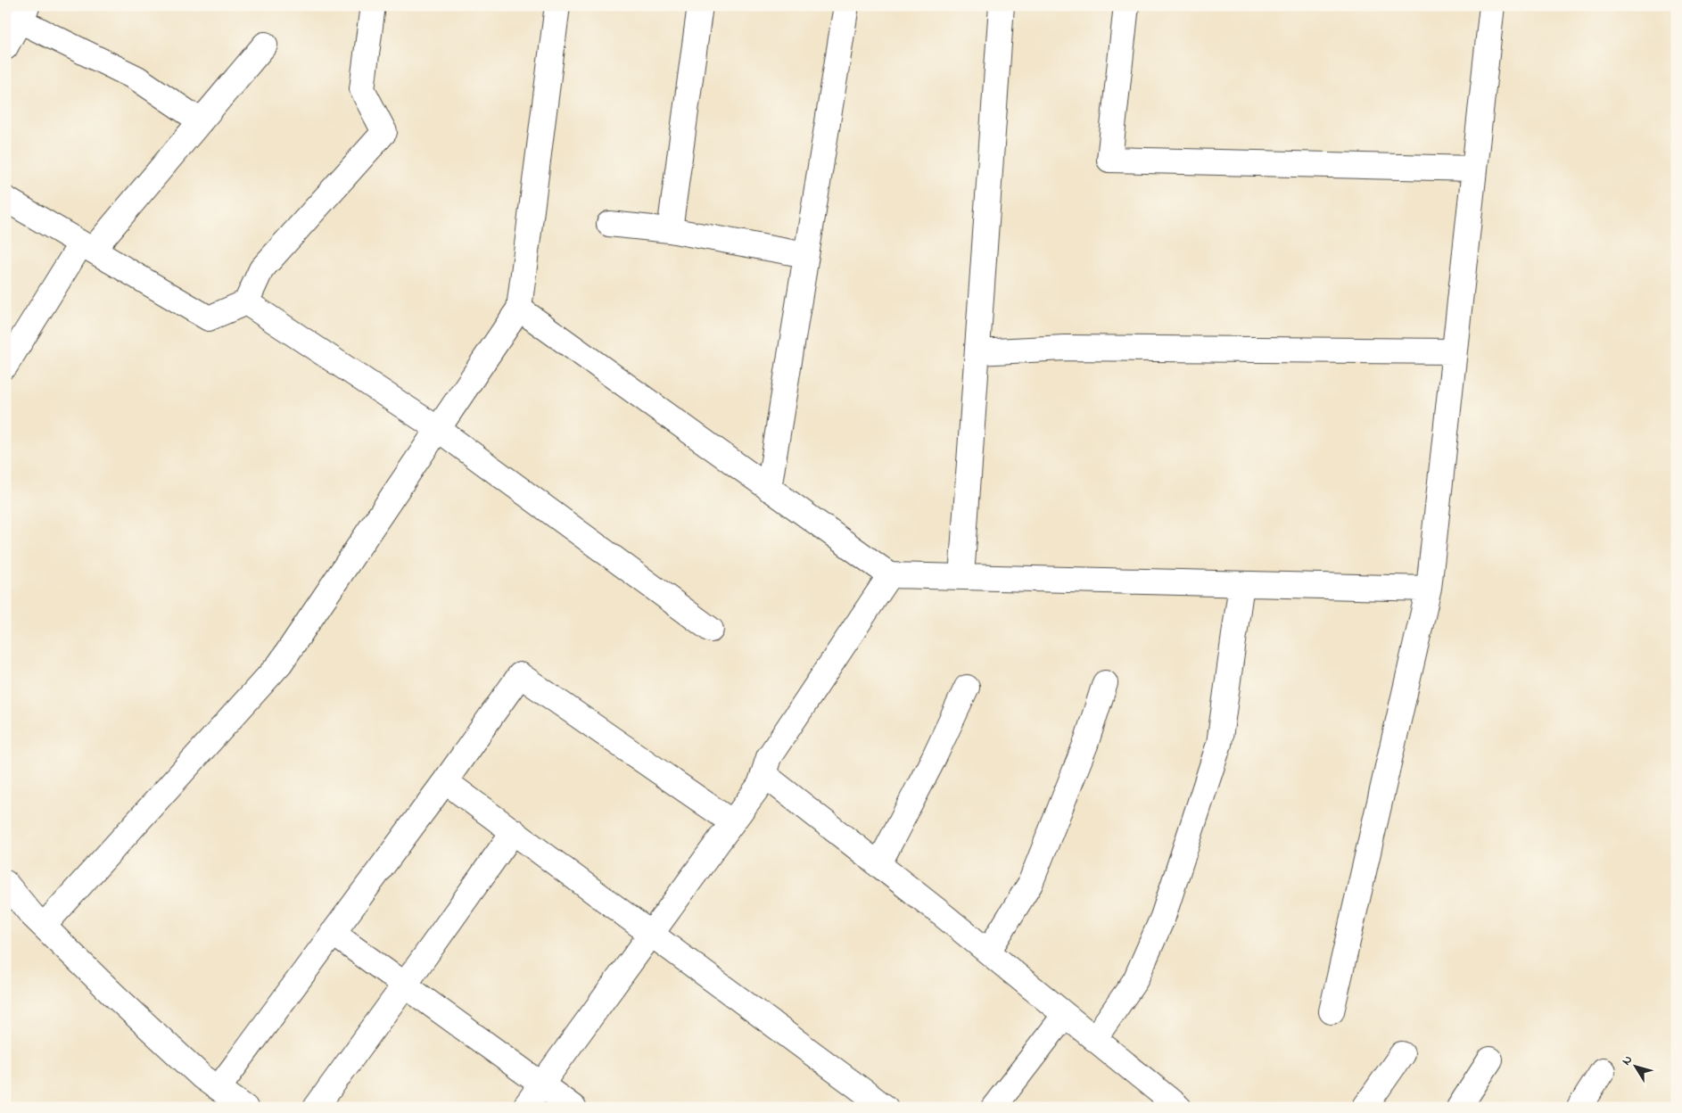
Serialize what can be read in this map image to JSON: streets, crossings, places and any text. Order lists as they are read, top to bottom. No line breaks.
{"north":"top left"}
